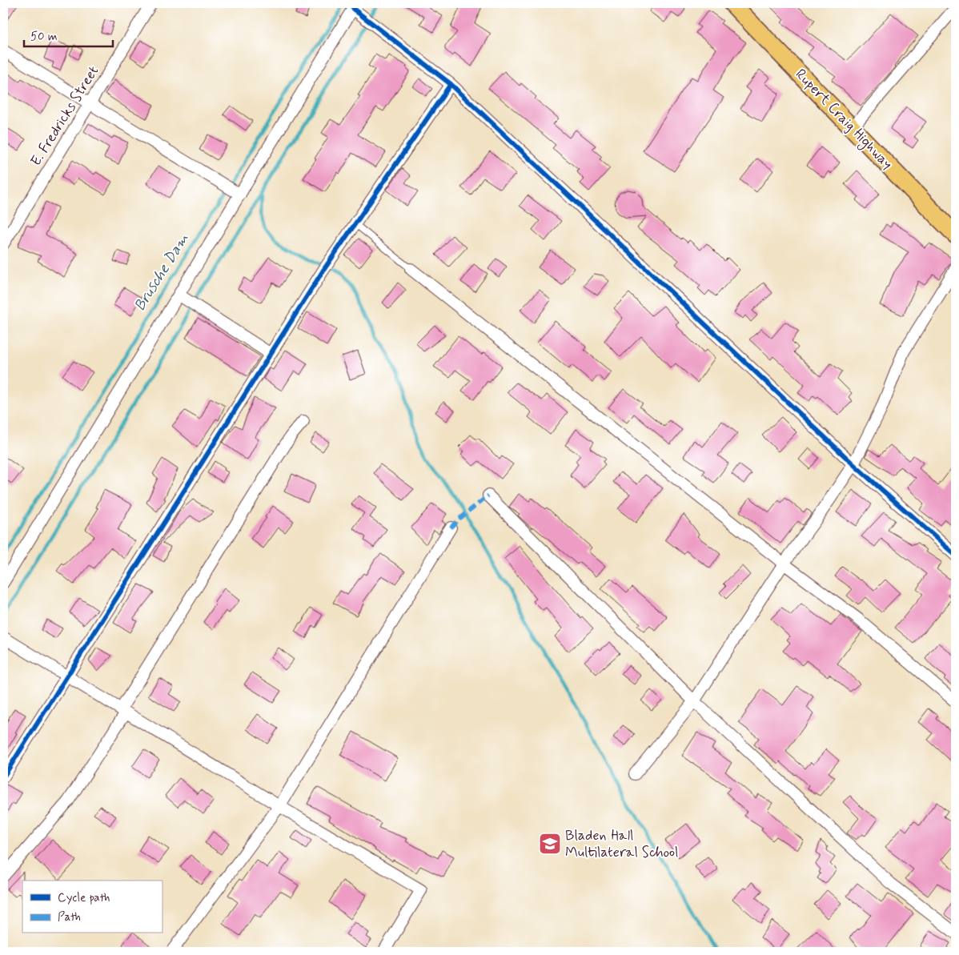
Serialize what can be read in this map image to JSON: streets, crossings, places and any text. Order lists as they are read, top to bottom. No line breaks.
{"streets":{"main road":["Rupert Craig Highway"],"street":["E. Fredricks Street"]},"water":["Brusche Dam"],"places":{"school or university":["Bladen Hall Multilateral School"]},"legend":["Cycle path","Path"],"scale_bar":"50 m"}
